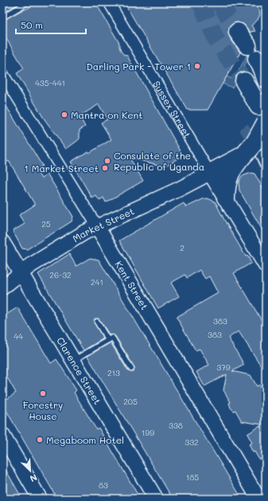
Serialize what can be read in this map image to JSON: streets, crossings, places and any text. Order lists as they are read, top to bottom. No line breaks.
{"streets":{"street":["Sussex Street","Market Street","Kent Street","Clarence Street"]},"crossings":[["Sussex Street","Market Street"],["Market Street","Kent Street"],["Market Street","Clarence Street"]],"places":["Darling Park - Tower 1","Mantra on Kent","Consulate of the Republic of Uganda","1 Market Street","Forestry House","Megaboom Hotel"],"house_numbers":["435-441","25","2","26-32","241","383","383","44","379","213","205","338","199","332","185","83"],"scale_bar":"50 m","north":"bottom right"}
